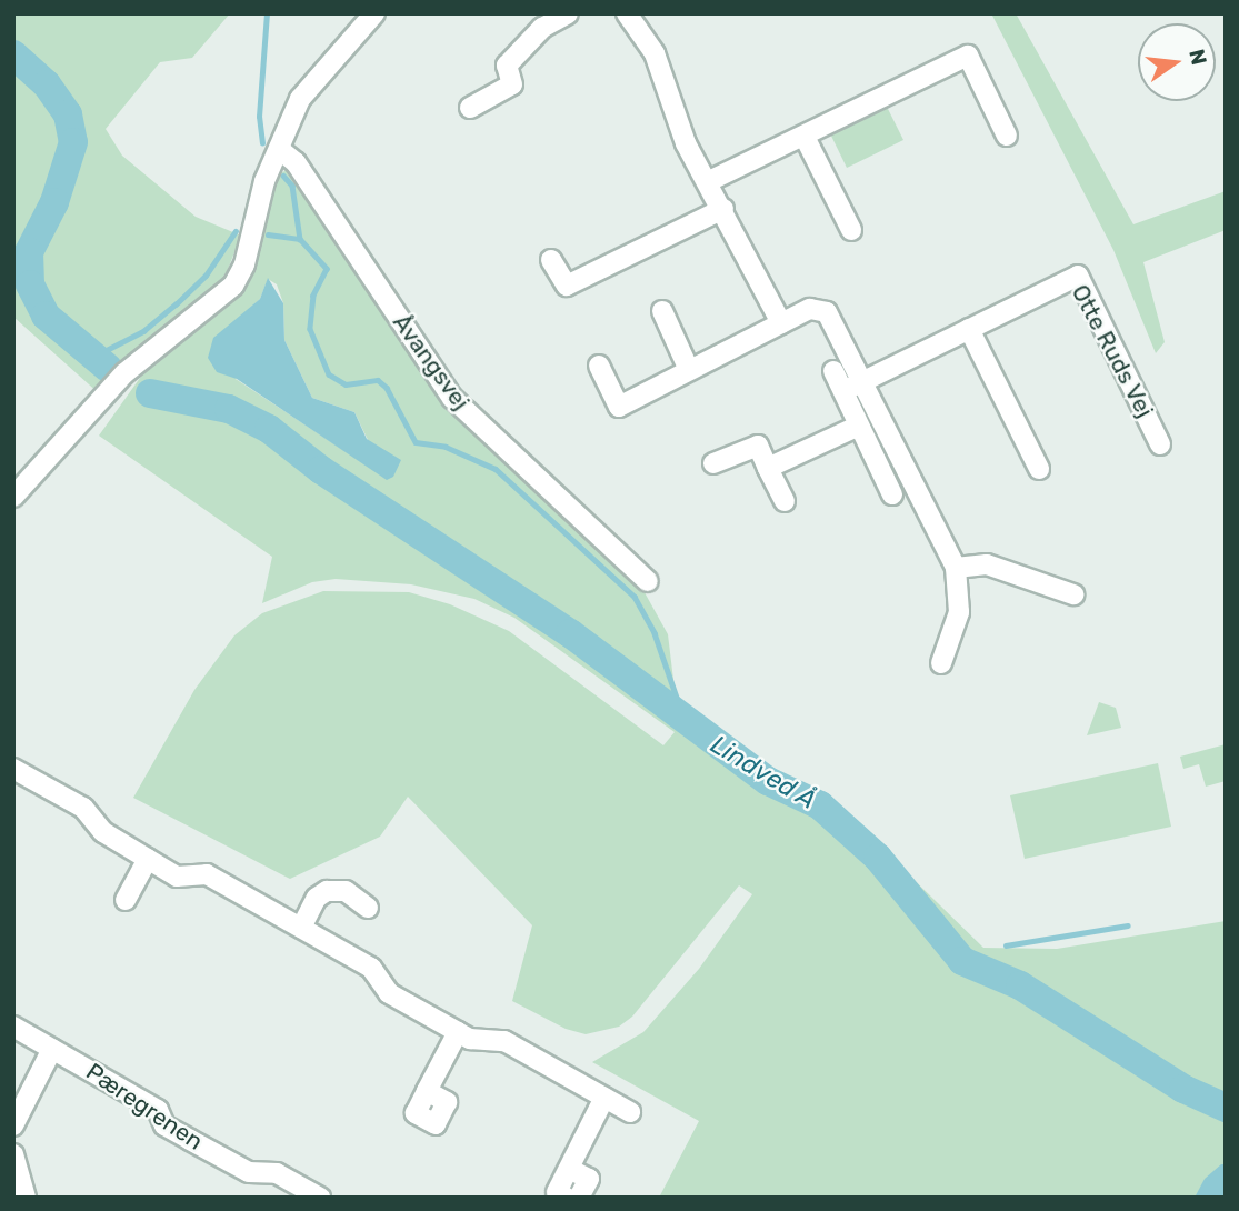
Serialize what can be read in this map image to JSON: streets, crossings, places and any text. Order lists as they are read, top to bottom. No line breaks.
{"streets":{"street":["Otte Ruds Vej","Åvangsvej","Pæregrenen"]},"water":["Lindved Å"],"north":"right"}
